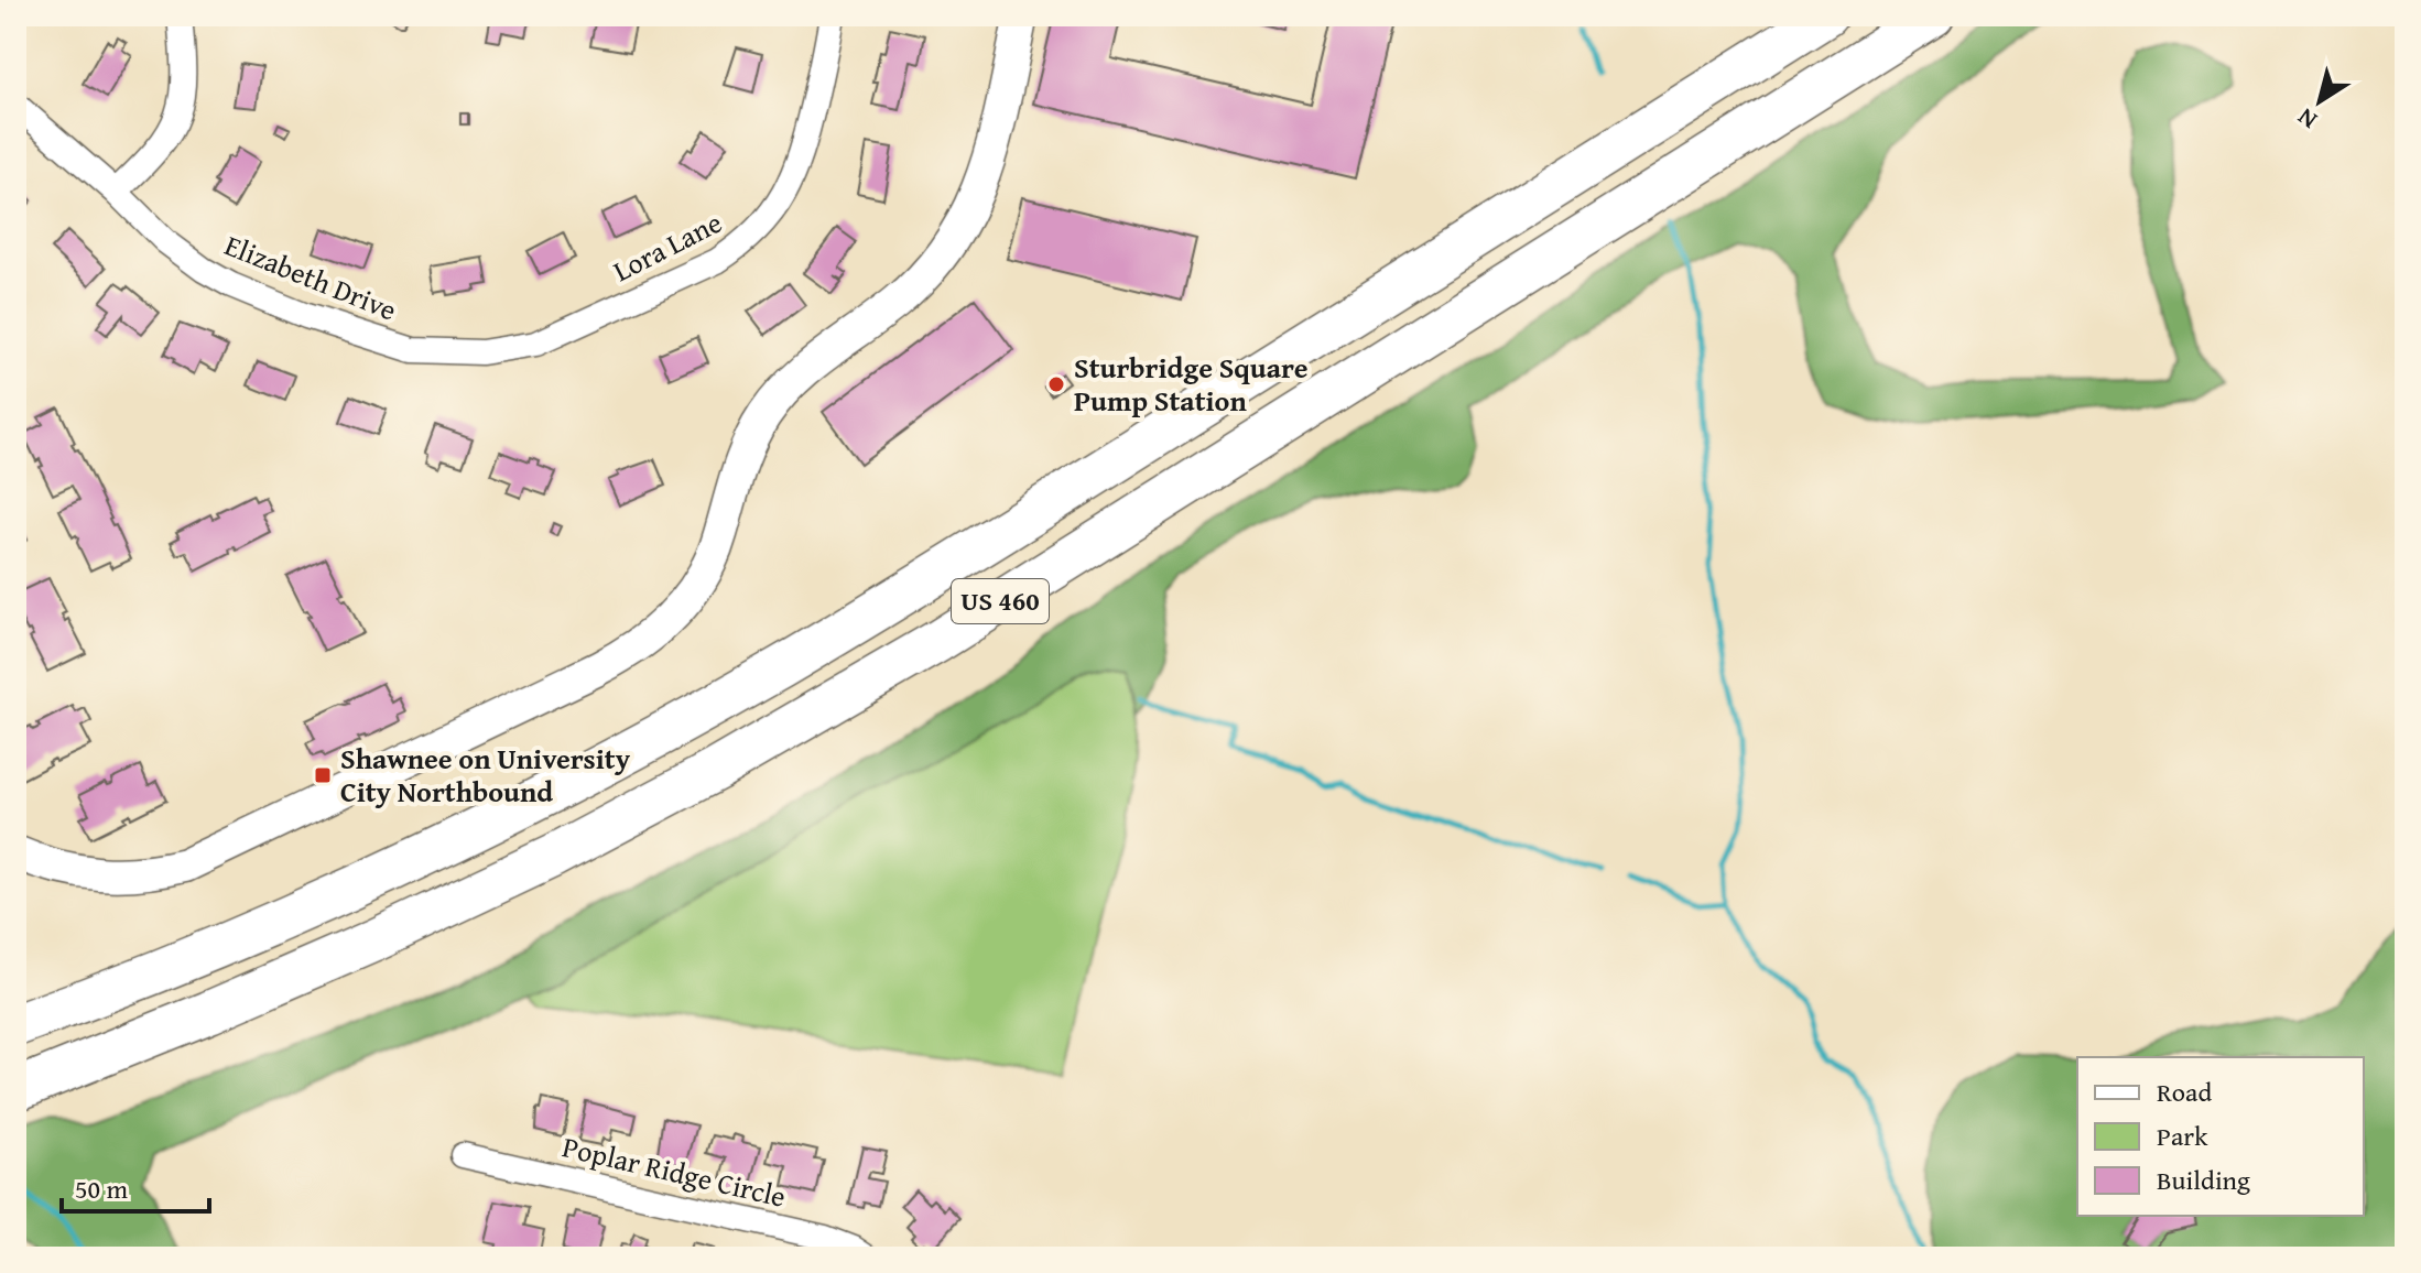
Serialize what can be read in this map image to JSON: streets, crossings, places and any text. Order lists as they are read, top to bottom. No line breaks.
{"streets":{"highway":["US 460"],"street":["Lora Lane","Elizabeth Drive","Poplar Ridge Circle"]},"crossings":[["Lora Lane","Elizabeth Drive"]],"places":{"other":["Sturbridge Square Pump Station"],"transit":["Shawnee on University City Northbound"]},"legend":["Road","Park","Building"],"scale_bar":"50 m","north":"bottom left"}
